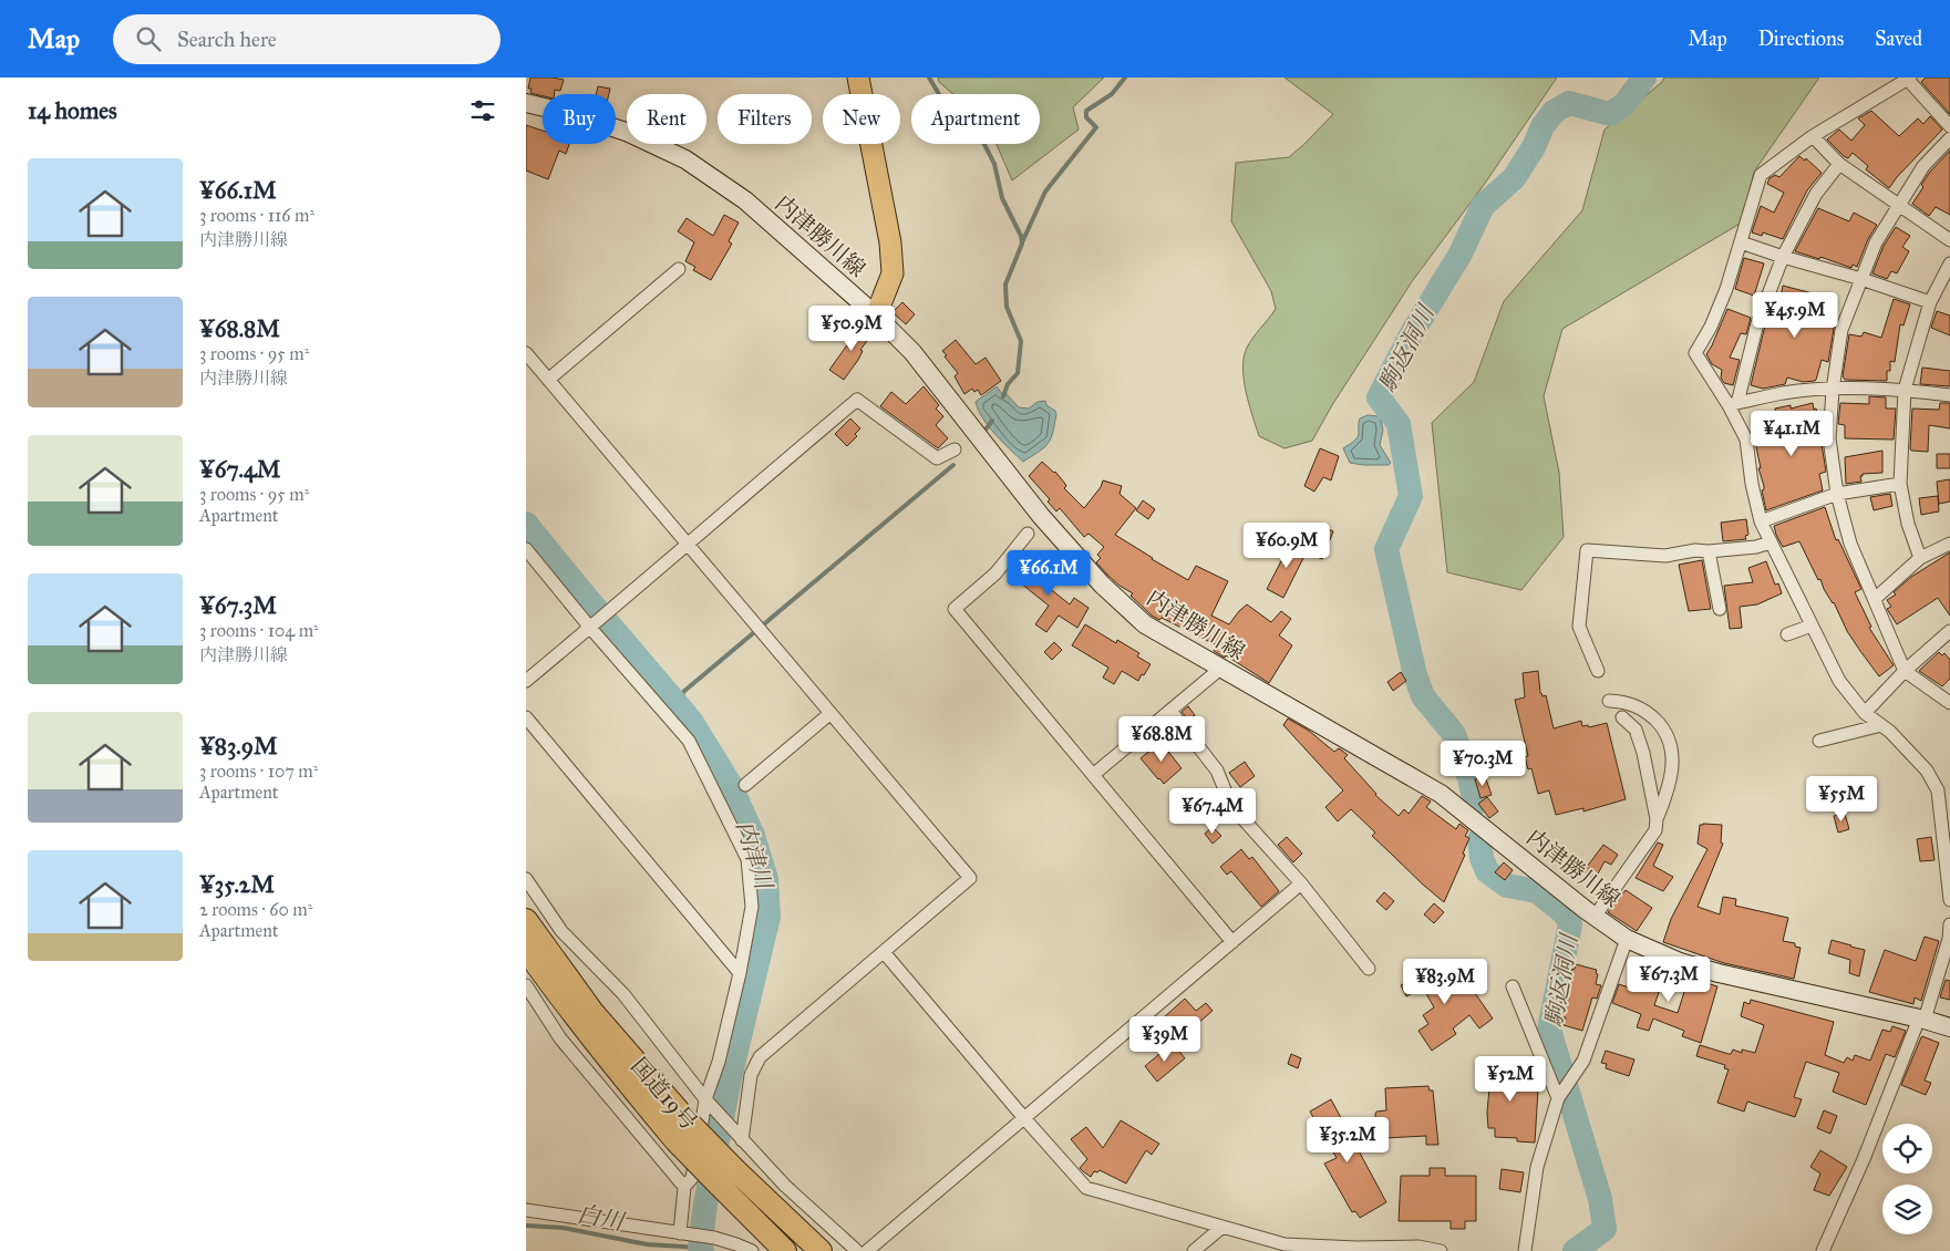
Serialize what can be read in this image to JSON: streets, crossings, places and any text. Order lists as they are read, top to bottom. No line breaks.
{"streets":{"highway":["国道19号"],"main road":["内津勝川線"]},"water":["駒返洞川","内津川","白川"],"page":{"header":"Map","search":"Search here","nav":["Map","Directions","Saved"],"heading":"14 homes","chip":["Buy","Rent","Filters","New","Apartment"],"list":[{"name":"¥66.1M","note":"3 rooms · 116 m² · 内津勝川線"},{"name":"¥68.8M","note":"3 rooms · 95 m² · 内津勝川線"},{"name":"¥67.4M","note":"3 rooms · 95 m² · Apartment"},{"name":"¥67.3M","note":"3 rooms · 104 m² · 内津勝川線"},{"name":"¥83.9M","note":"3 rooms · 107 m² · Apartment"},{"name":"¥35.2M","note":"2 rooms · 60 m² · Apartment"}],"price":["¥45.9M","¥50.9M","¥41.1M","¥60.9M","¥66.1M","¥68.8M","¥70.3M","¥55M","¥67.4M","¥67.3M","¥83.9M","¥39M","¥52M","¥35.2M"]}}
